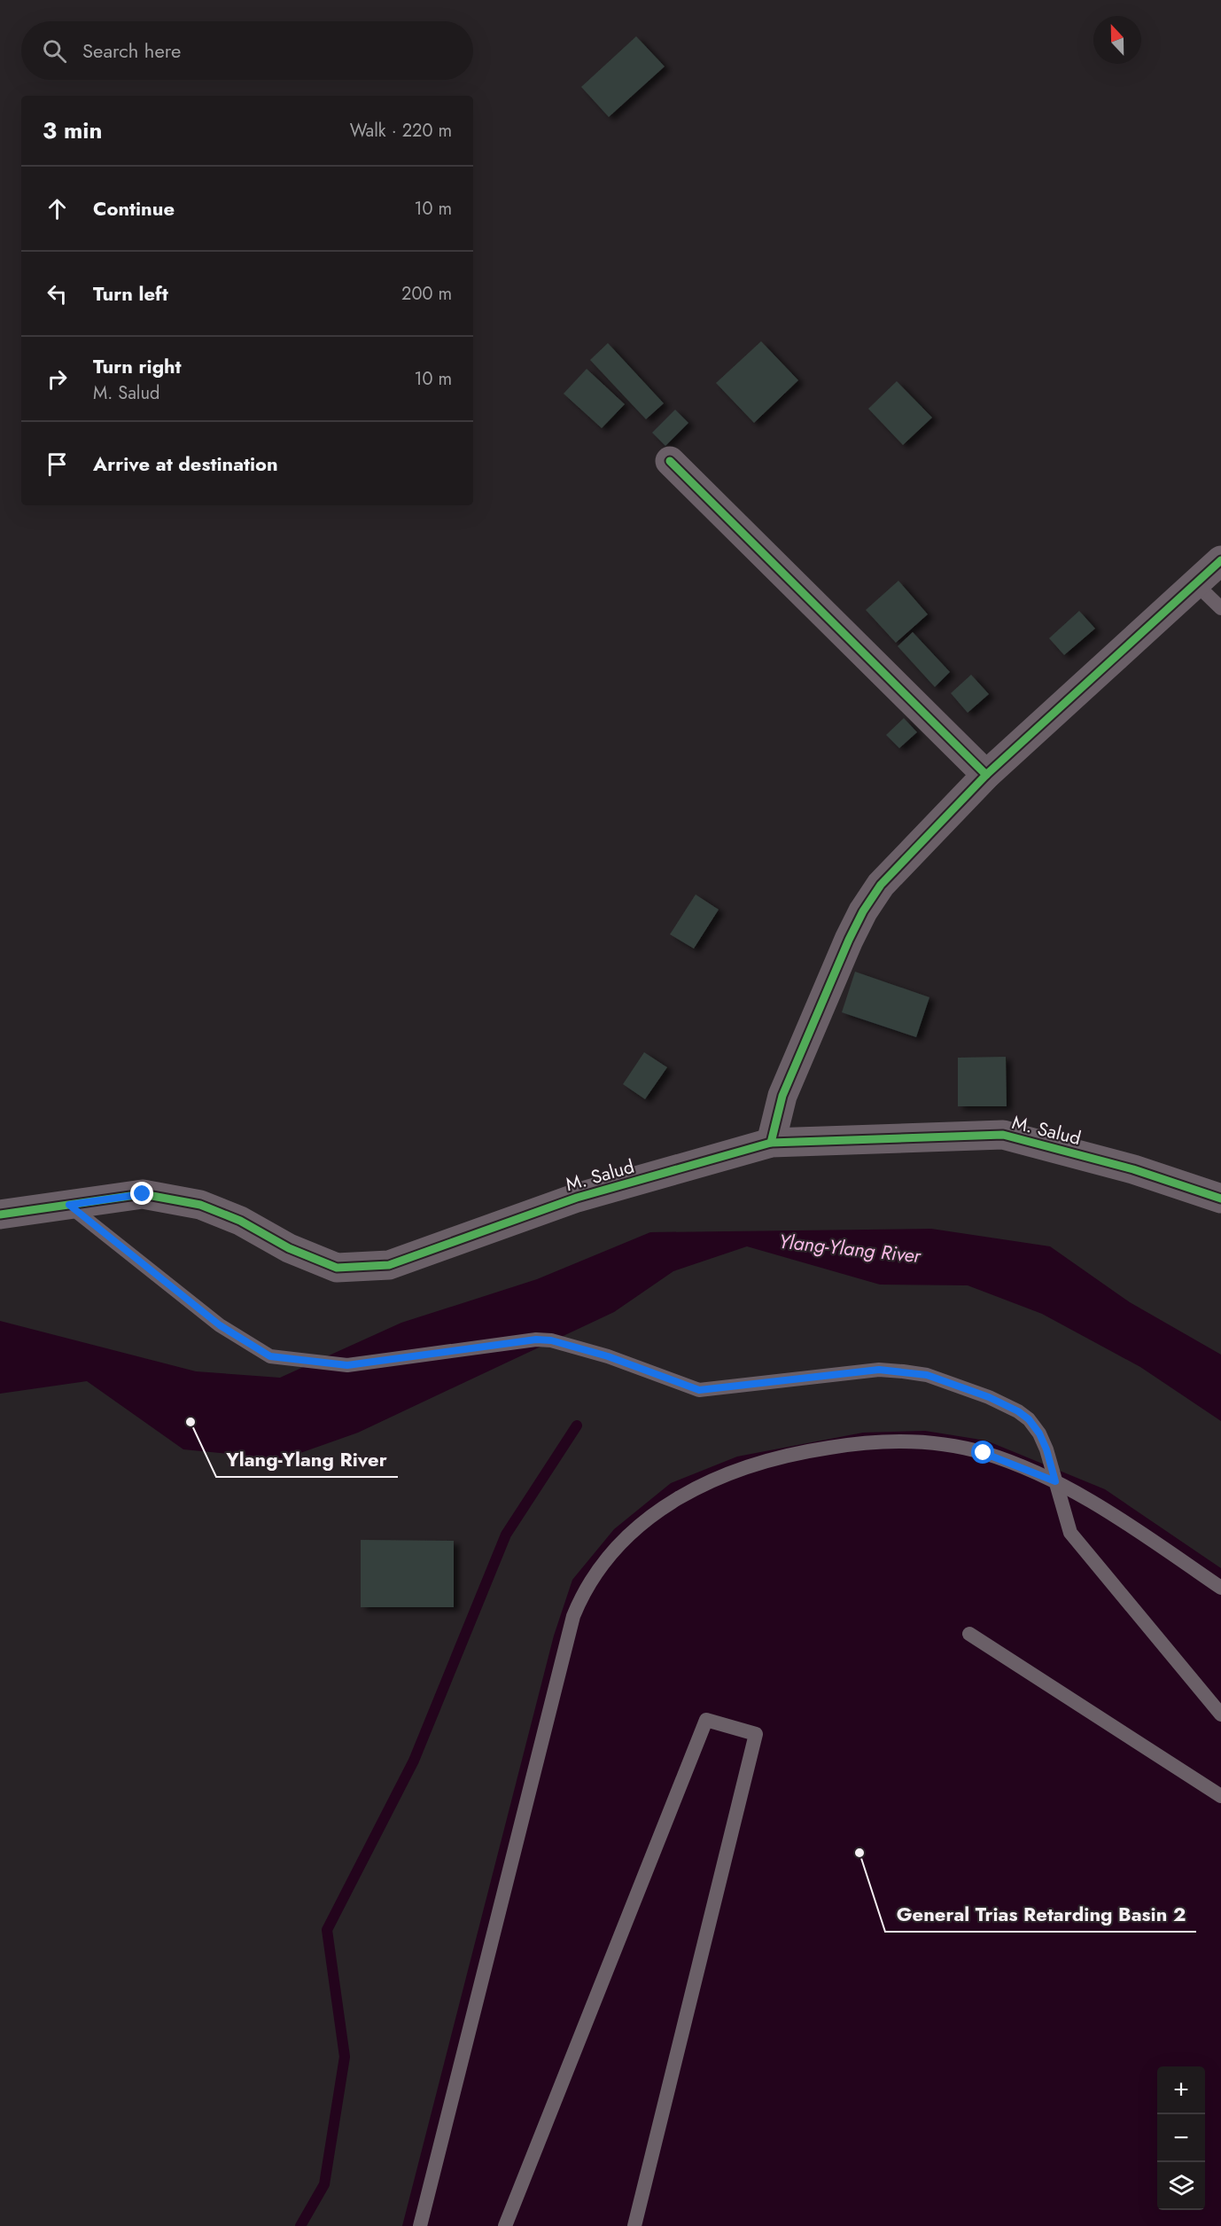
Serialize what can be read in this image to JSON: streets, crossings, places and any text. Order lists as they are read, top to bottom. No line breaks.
{"streets":{"street":["M. Salud"]},"water":["Ylang-Ylang River"],"places":["Ylang-Ylang River","General Trias Retarding Basin 2"],"north":"top","page":{"search":"Search here","heading":["3 min","Walk · 220 m"],"list":[["Continue","10 m"],["Turn left","200 m"],["Turn right","M. Salud","10 m"],"Arrive at destination"],"map_buttons":["+","−"]}}
